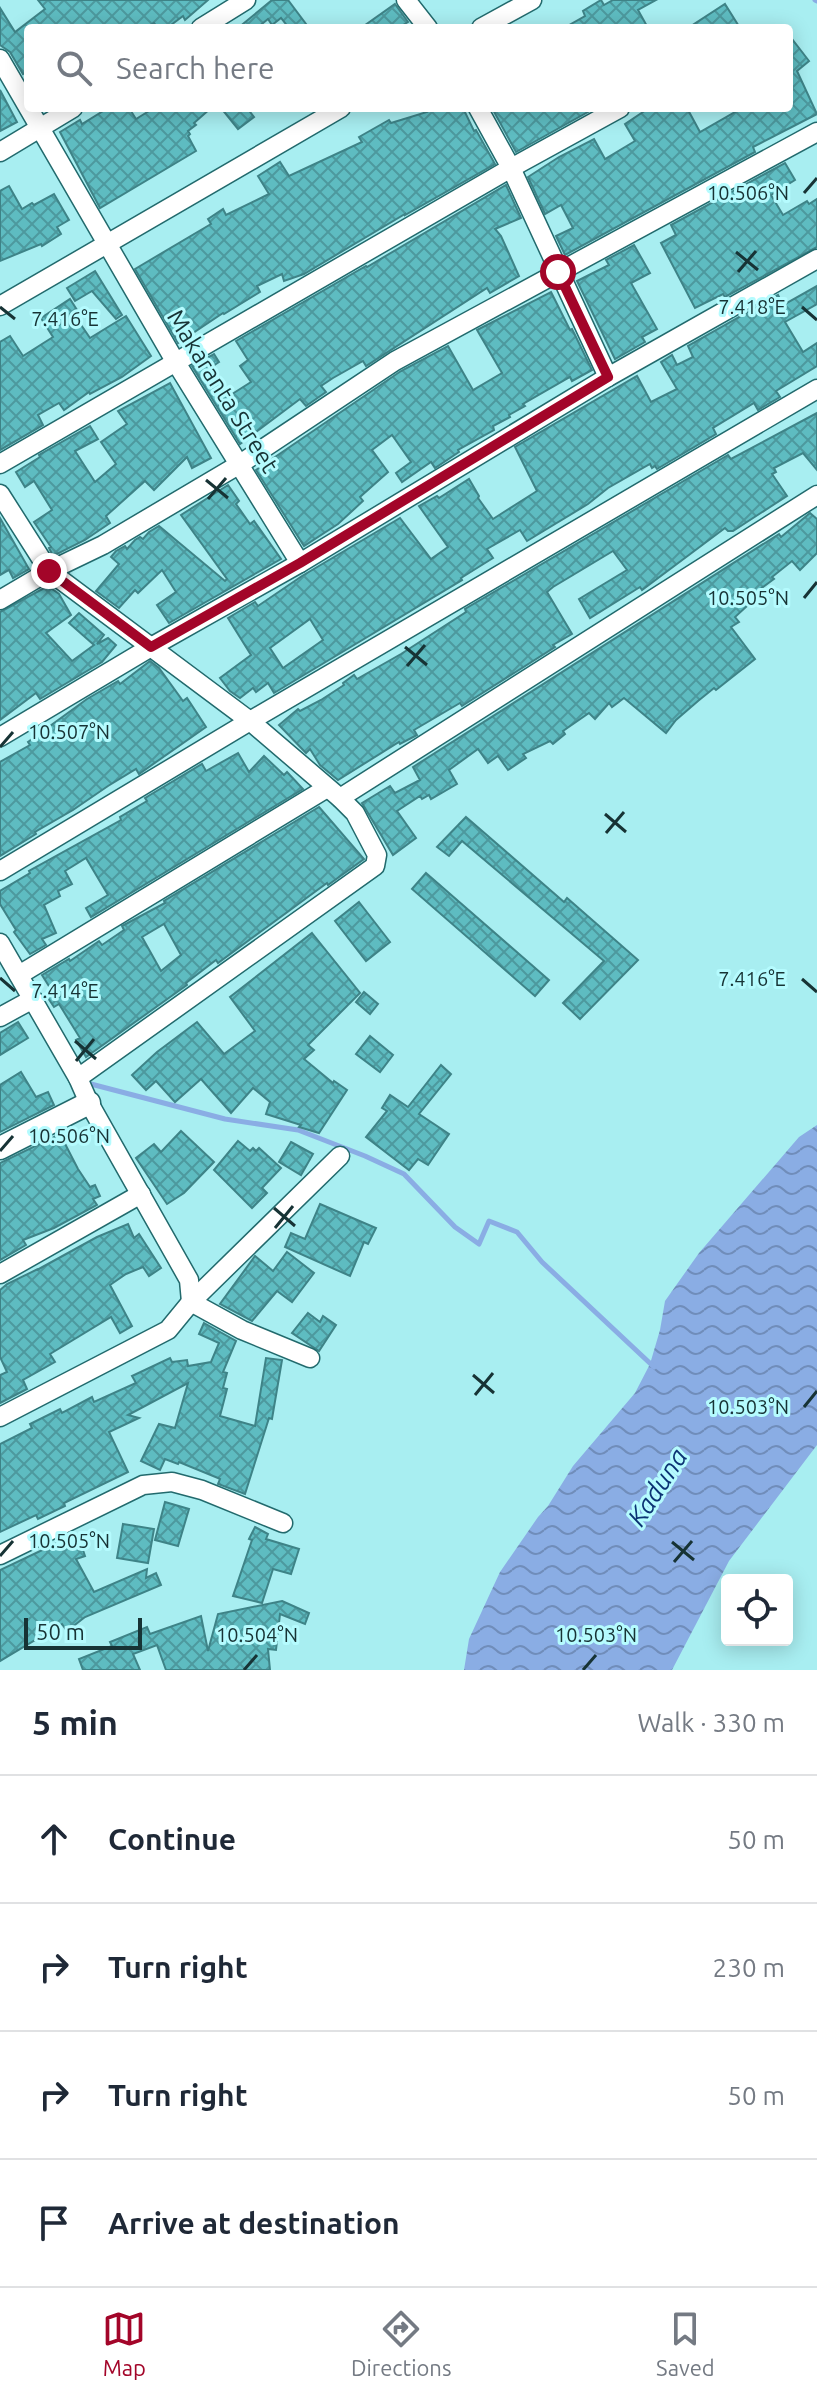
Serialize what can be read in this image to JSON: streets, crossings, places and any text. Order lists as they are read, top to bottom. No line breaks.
{"streets":{"street":["Makaranta Street"]},"water":["Kaduna"],"scale_bar":"50 m","page":{"search":"Search here","scale":"50 m","heading":["5 min","Walk · 330 m"],"list":[["Continue","50 m"],["Turn right","230 m"],["Turn right","50 m"],"Arrive at destination"],"nav":["Map","Directions","Saved"]},"coordinates":["10.506°N","7.418°E","7.416°E","10.505°N","10.507°N","7.414°E","10.503°N","10.504°N"]}
